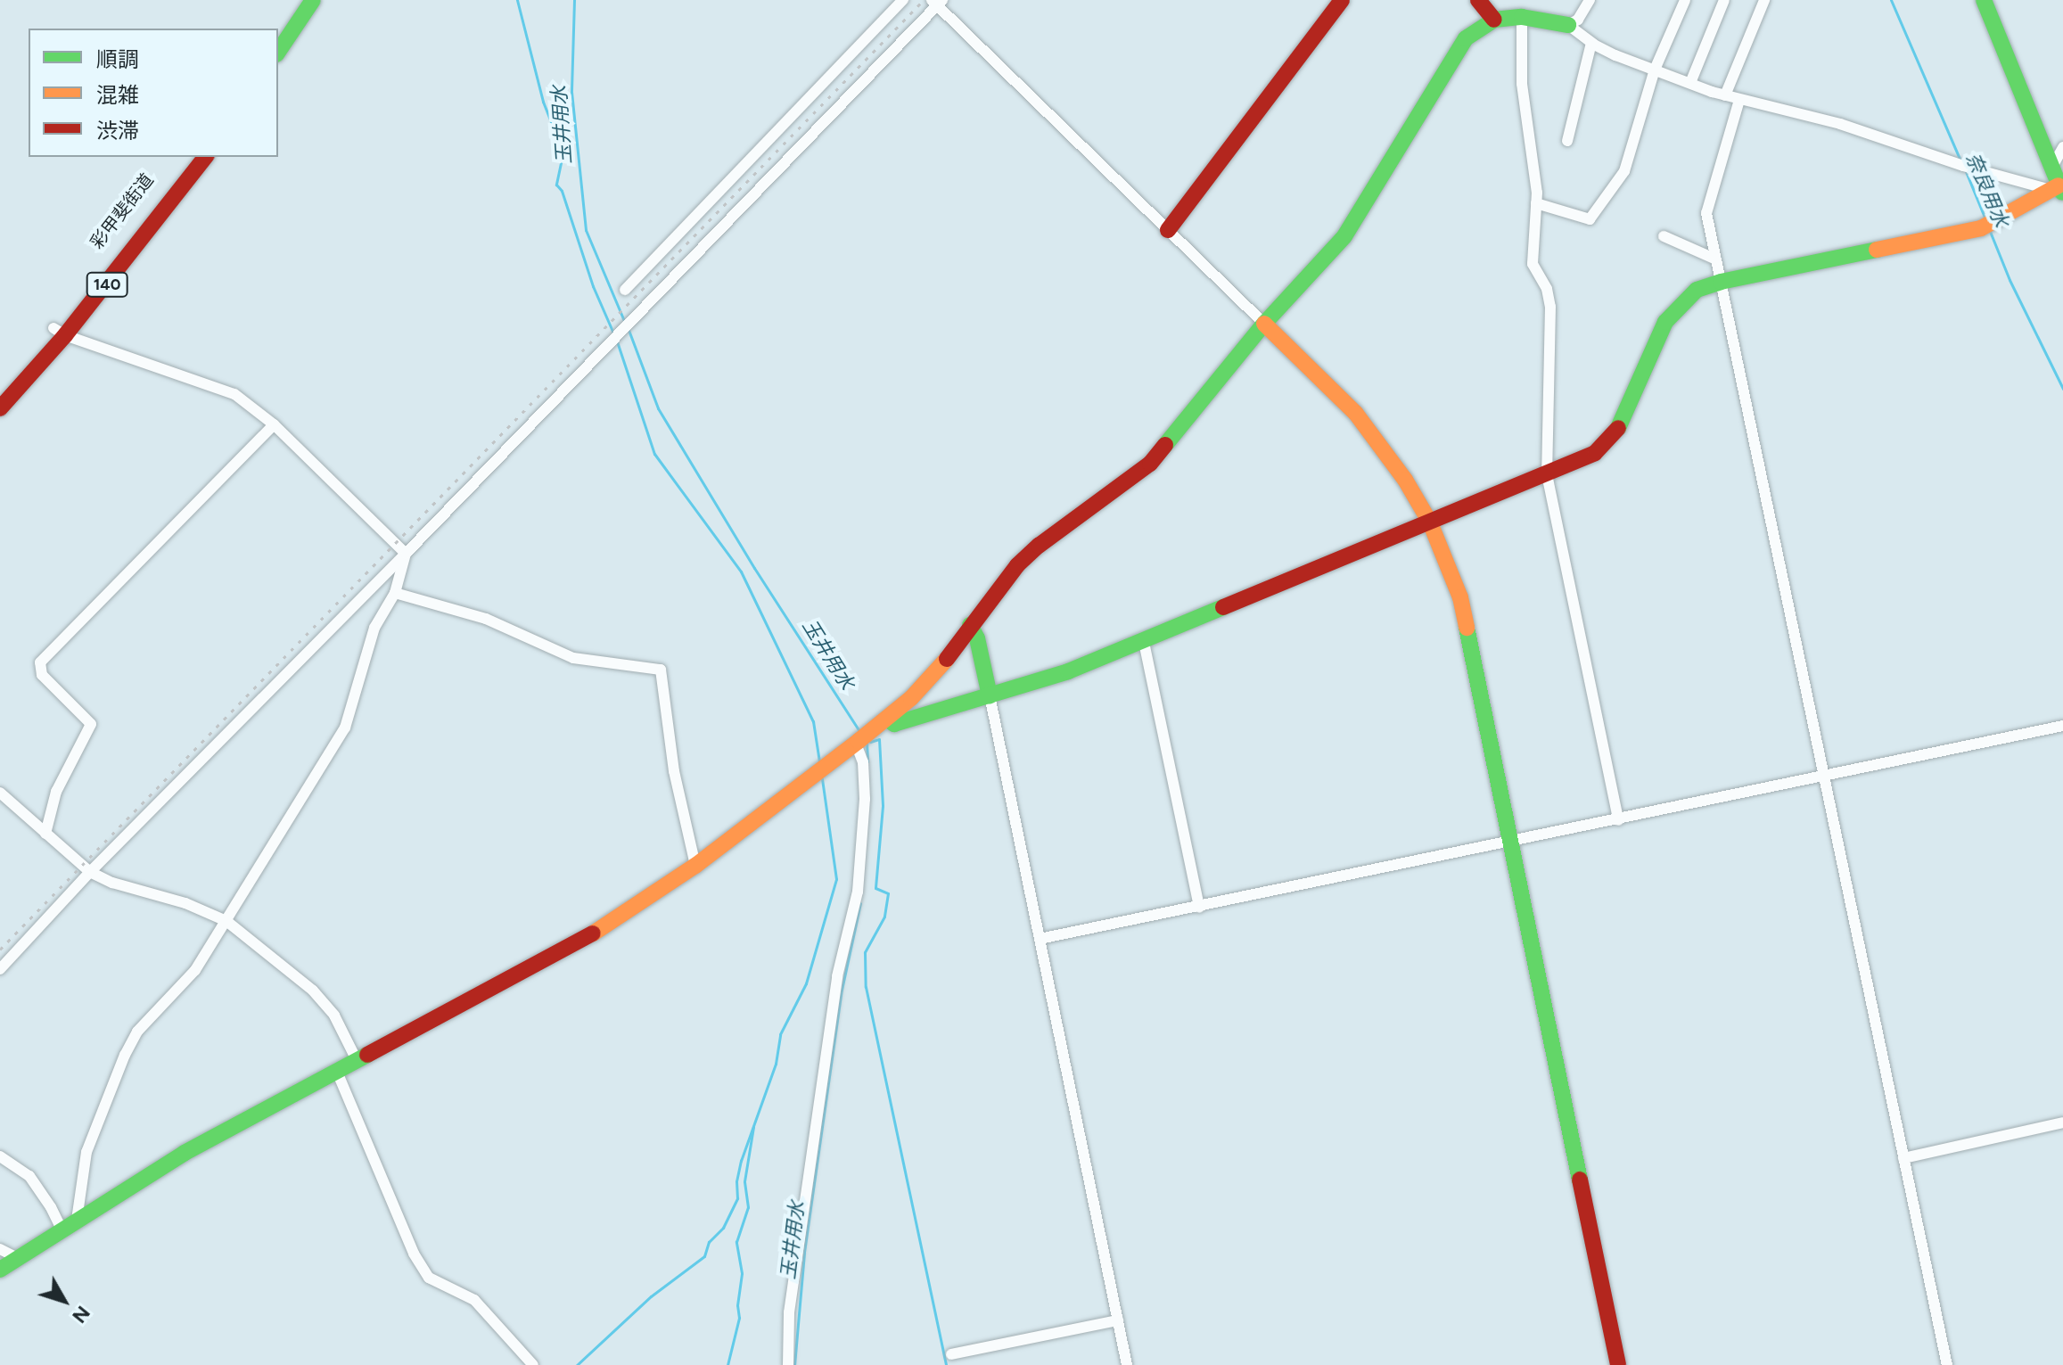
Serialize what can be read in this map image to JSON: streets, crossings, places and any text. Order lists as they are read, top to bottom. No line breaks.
{"streets":{"main road":["彩甲斐街道","140"]},"water":["玉井用水","奈良用水"],"legend":["順調","混雑","渋滞"],"north":"bottom right"}
